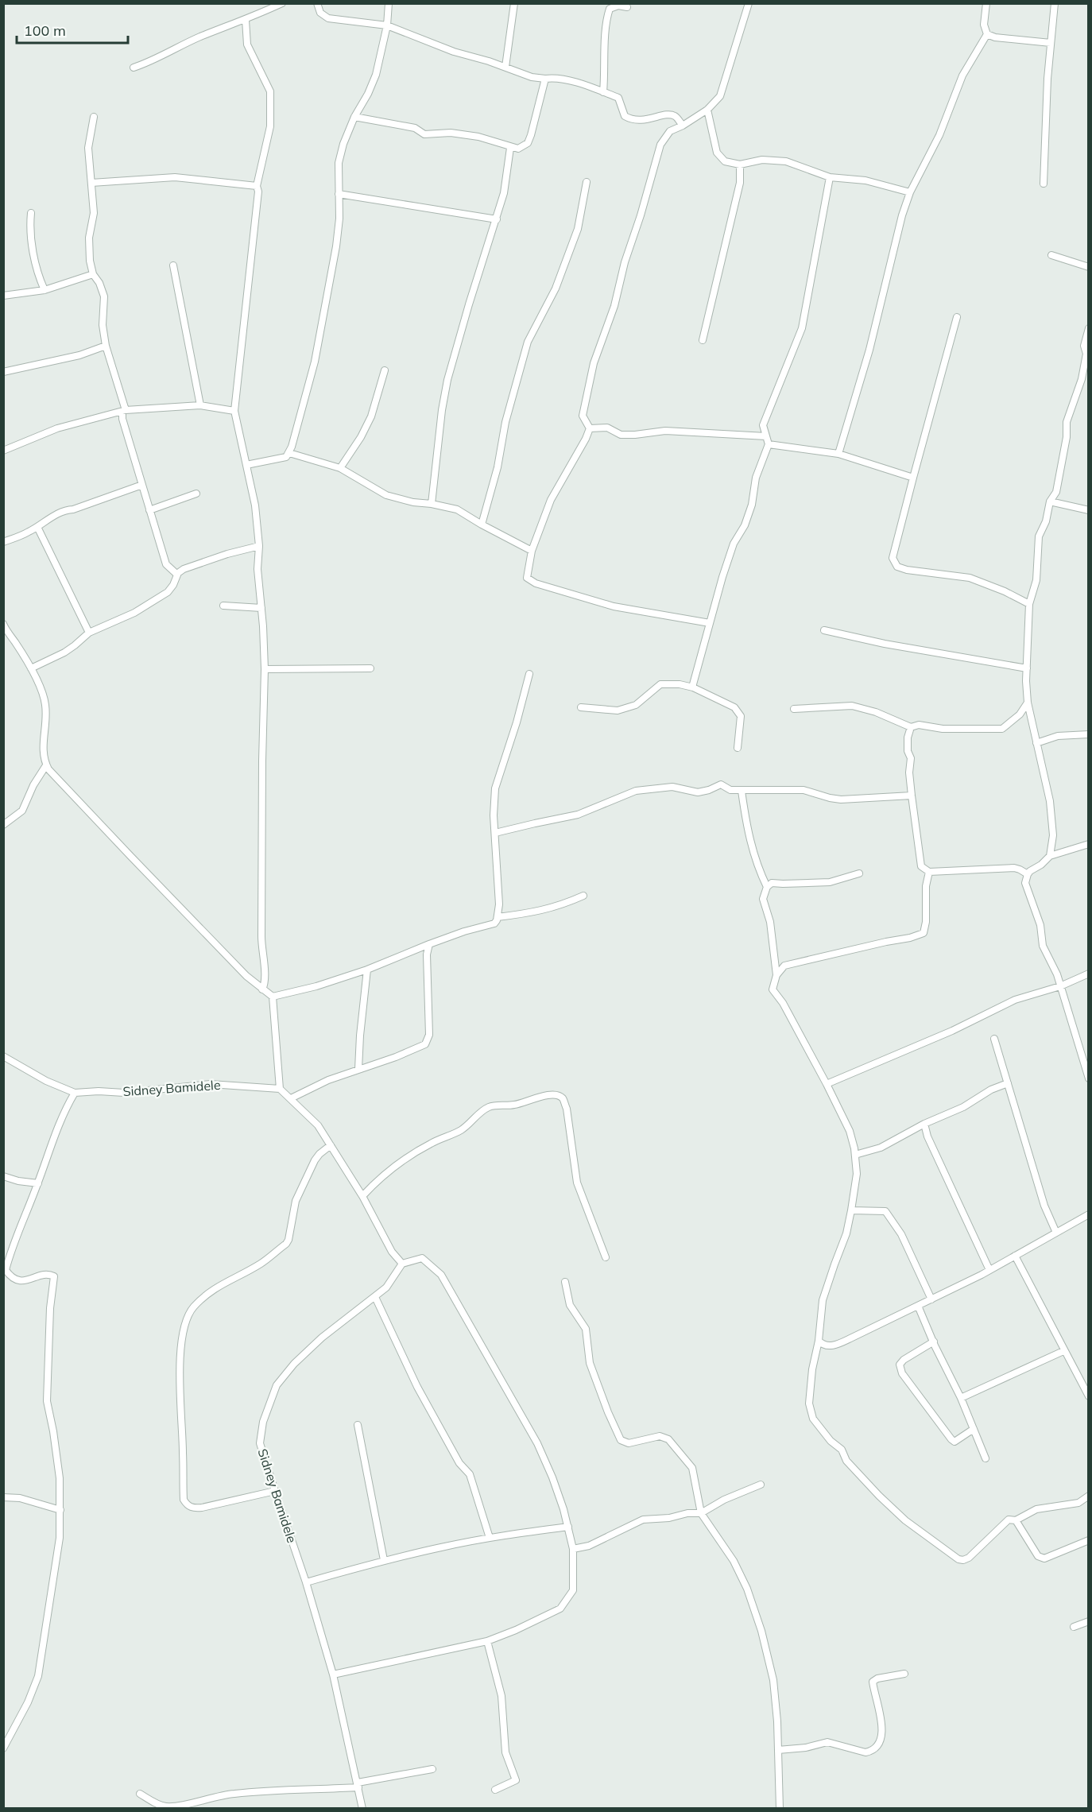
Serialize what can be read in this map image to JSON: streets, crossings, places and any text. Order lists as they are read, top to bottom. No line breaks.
{"streets":{"street":["Sidney Bamidele"]},"scale_bar":"100 m"}
